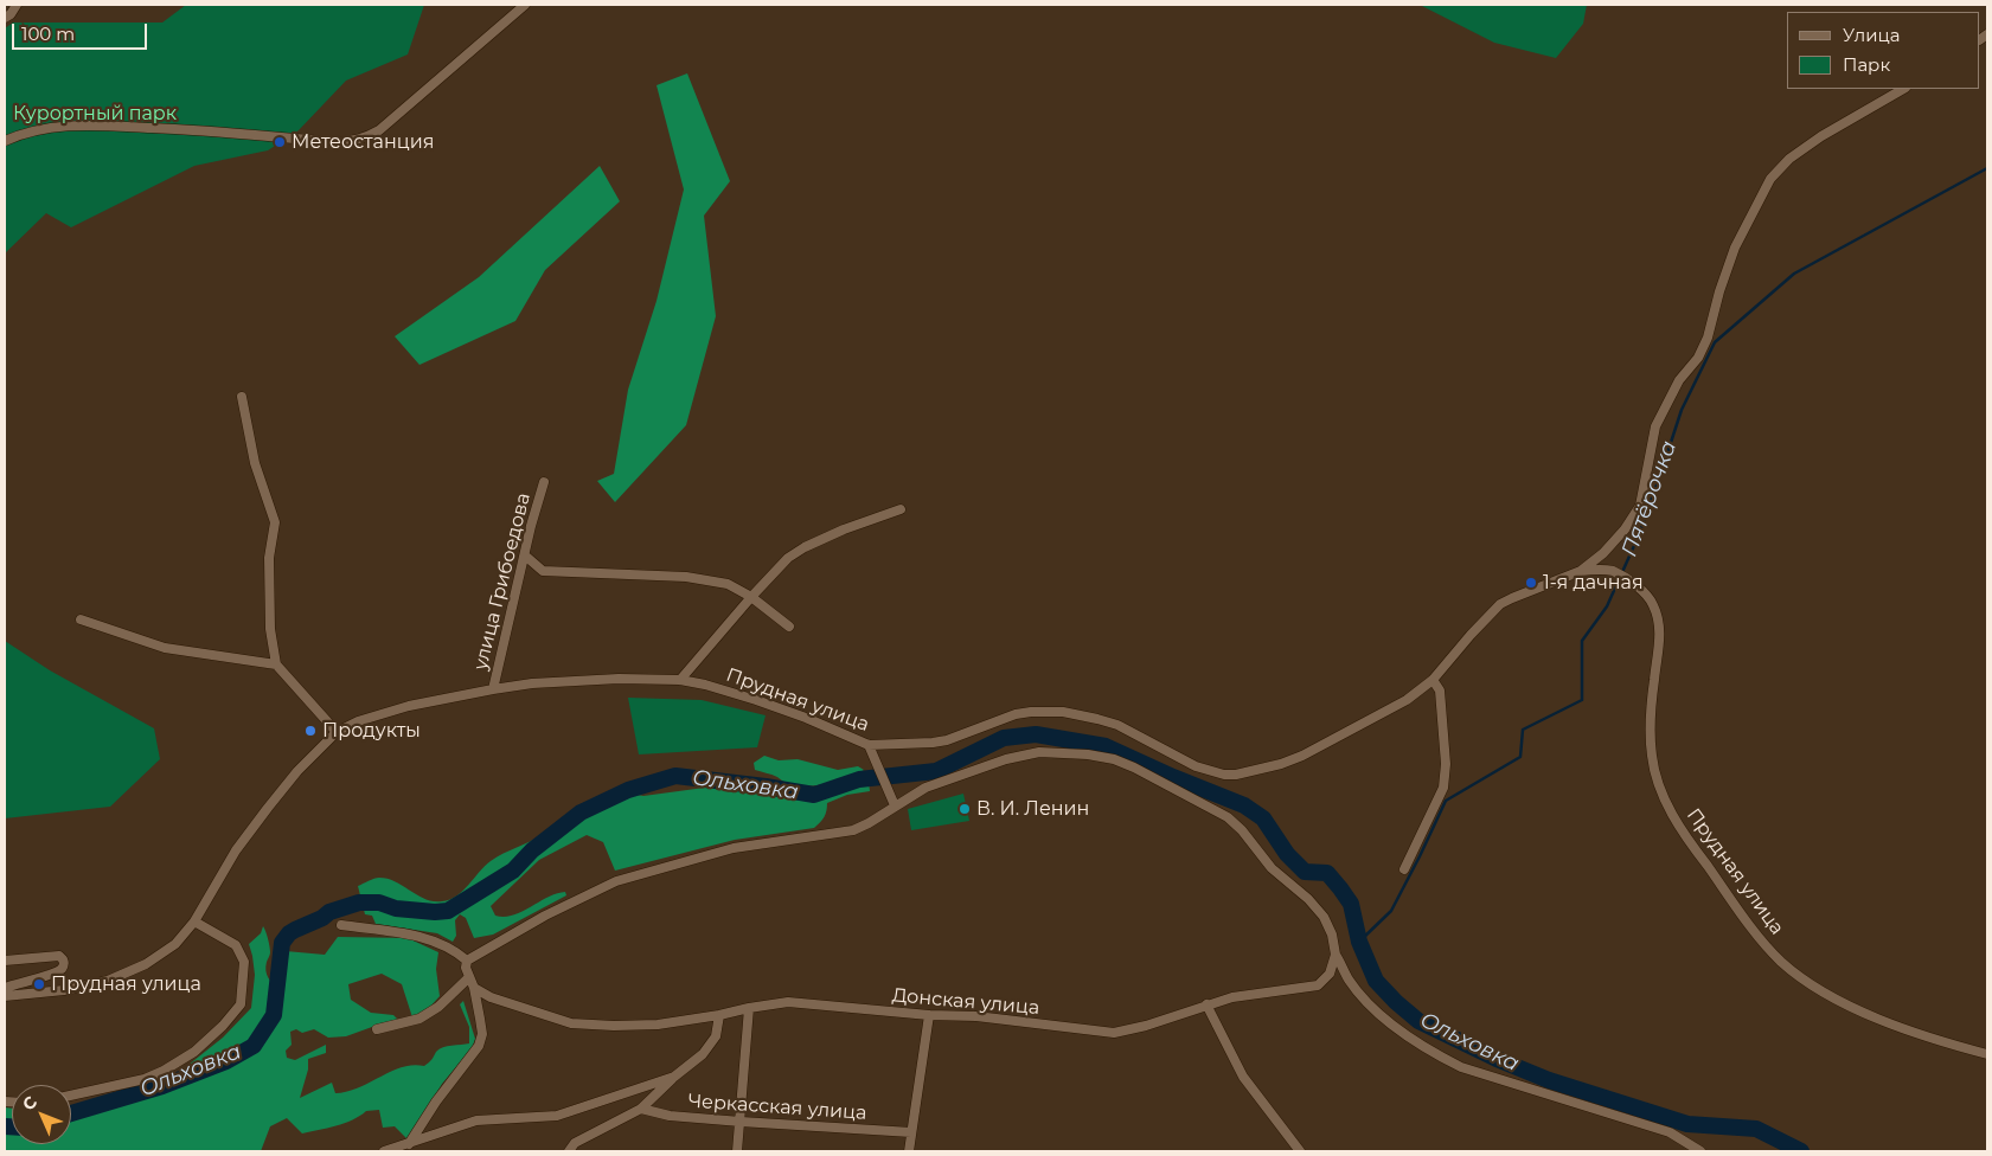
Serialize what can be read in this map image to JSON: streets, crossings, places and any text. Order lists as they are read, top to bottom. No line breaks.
{"streets":{"street":["улица Грибоедова","Прудная улица","Донская улица","Черкасская улица"]},"crossings":[["улица Грибоедова","Прудная улица"]],"water":["Пятёрочка","Ольховка"],"parks":["Курортный парк"],"places":["Метеостанция","1-я дачная","Продукты","В. И. Ленин","Прудная улица"],"legend":["Улица","Парк"],"scale_bar":"100 m","north":"top left"}
